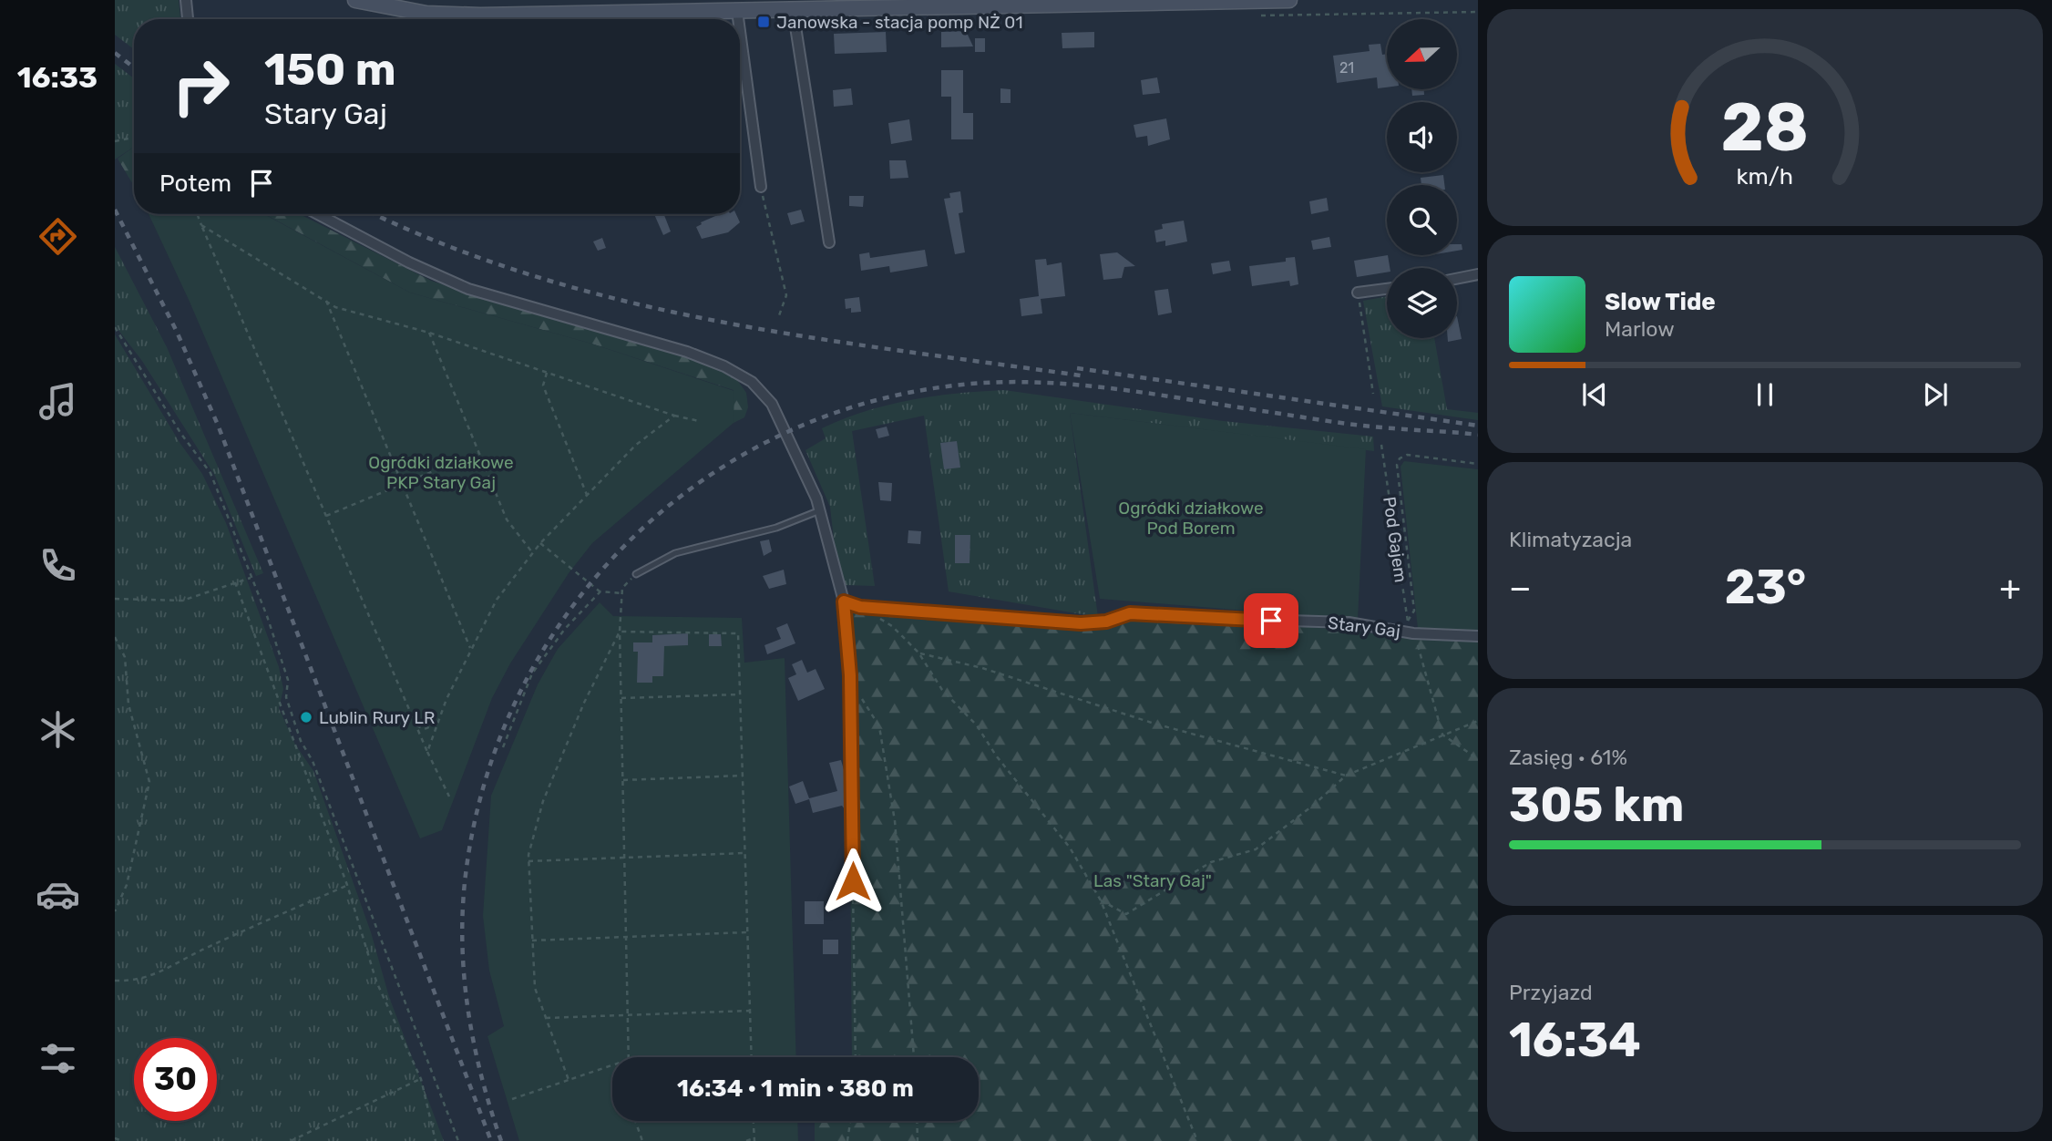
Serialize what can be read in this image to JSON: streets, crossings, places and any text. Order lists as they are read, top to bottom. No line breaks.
{"streets":{"street":["Stary Gaj"],"path":["Pod Gajem"]},"crossings":[["Pod Gajem","Stary Gaj"]],"parks":["Ogródki działkowe PKP Stary Gaj","Ogródki działkowe Pod Borem","Las \"Stary Gaj\""],"places":{"transit":["Janowska - stacja pomp NŻ 01"],"other":["Lublin Rury LR"]},"house_numbers":["21"],"north":"left","page":{"tabs":"16:33","turn":["150 m","Stary Gaj"],"then":"Potem","song":["Slow Tide","Marlow"],"tile":["Klimatyzacja",["Zasięg · 61%","305 km"],["Przyjazd","16:34"]],"heat":["−","23°","+"],"limit":"30","trip":"16:34 · 1 min · 380 m","gauge":["28","km/h"]}}
